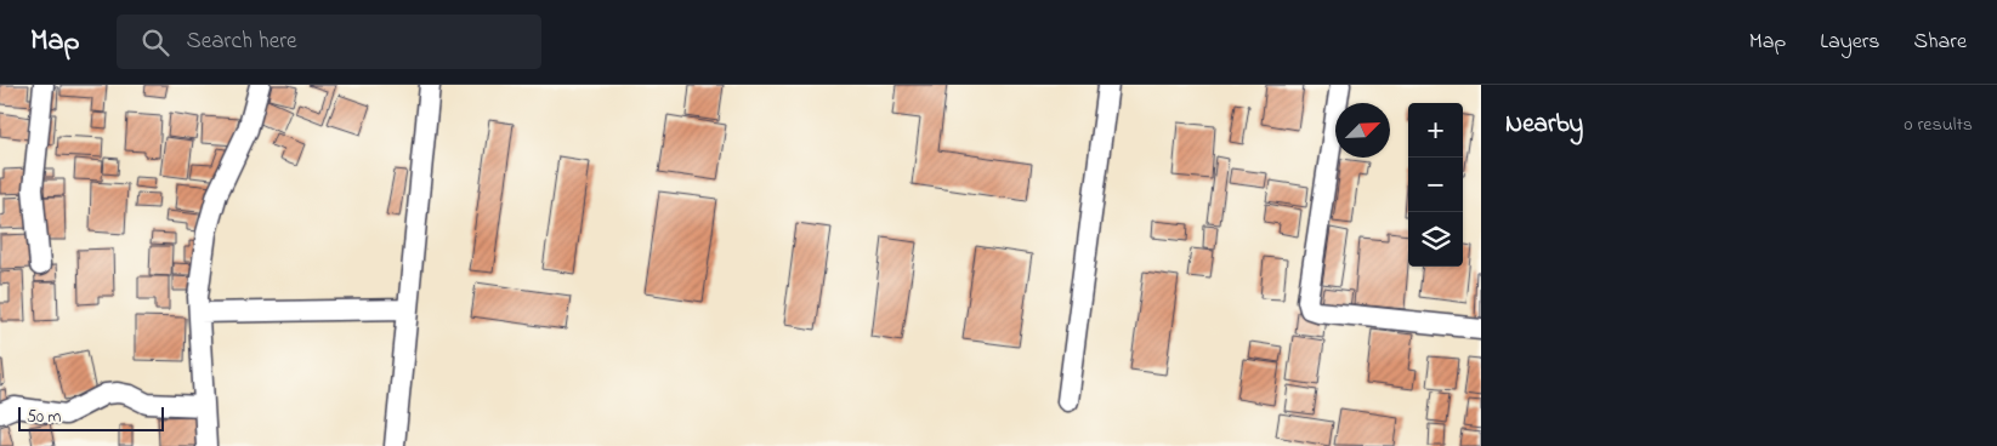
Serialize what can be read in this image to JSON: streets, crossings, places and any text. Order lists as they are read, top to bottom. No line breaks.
{"scale_bar":"50 m","north":"top right","page":{"header":"Map","search":"Search here","nav":["Map","Layers","Share"],"heading":["Nearby","0 results"],"map_buttons":["+","−"],"scale":"50 m"}}
